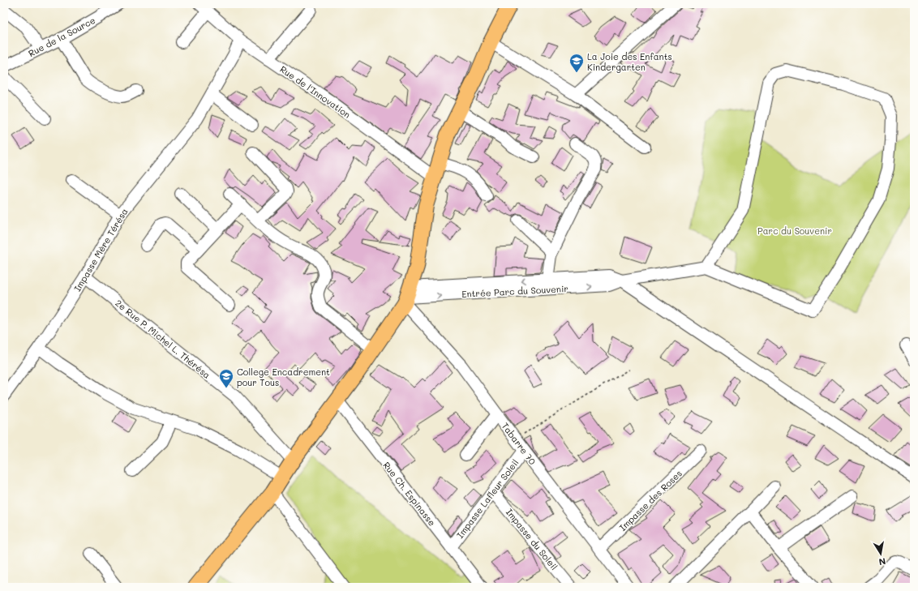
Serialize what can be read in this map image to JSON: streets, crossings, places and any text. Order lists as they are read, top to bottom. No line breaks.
{"streets":{"street":["Rue de la Source","Rue de l'Innovation","Impasse Mère Térésa","Entrée Parc du Souvenir","2e Rue P. Michel L. Thérésa","Tabarre 70","Rue Ch. Espinasse","Impasse Lafleur Soleil","Impasse des Roses","Impasse du Soleil"]},"crossings":[["Rue de l'Innovation","Impasse Mère Térésa"],["Impasse Mère Térésa","2e Rue P. Michel L. Thérésa"],["Entrée Parc du Souvenir","Tabarre 70"],["Tabarre 70","Impasse Lafleur Soleil"],["Tabarre 70","Impasse des Roses"],["Rue Ch. Espinasse","Impasse Lafleur Soleil"],["Impasse Lafleur Soleil","Impasse du Soleil"]],"parks":["Parc du Souvenir"],"places":{"school or university":["La Joie des Enfants Kindergarten","College Encadrement pour Tous"]},"north":"bottom"}
